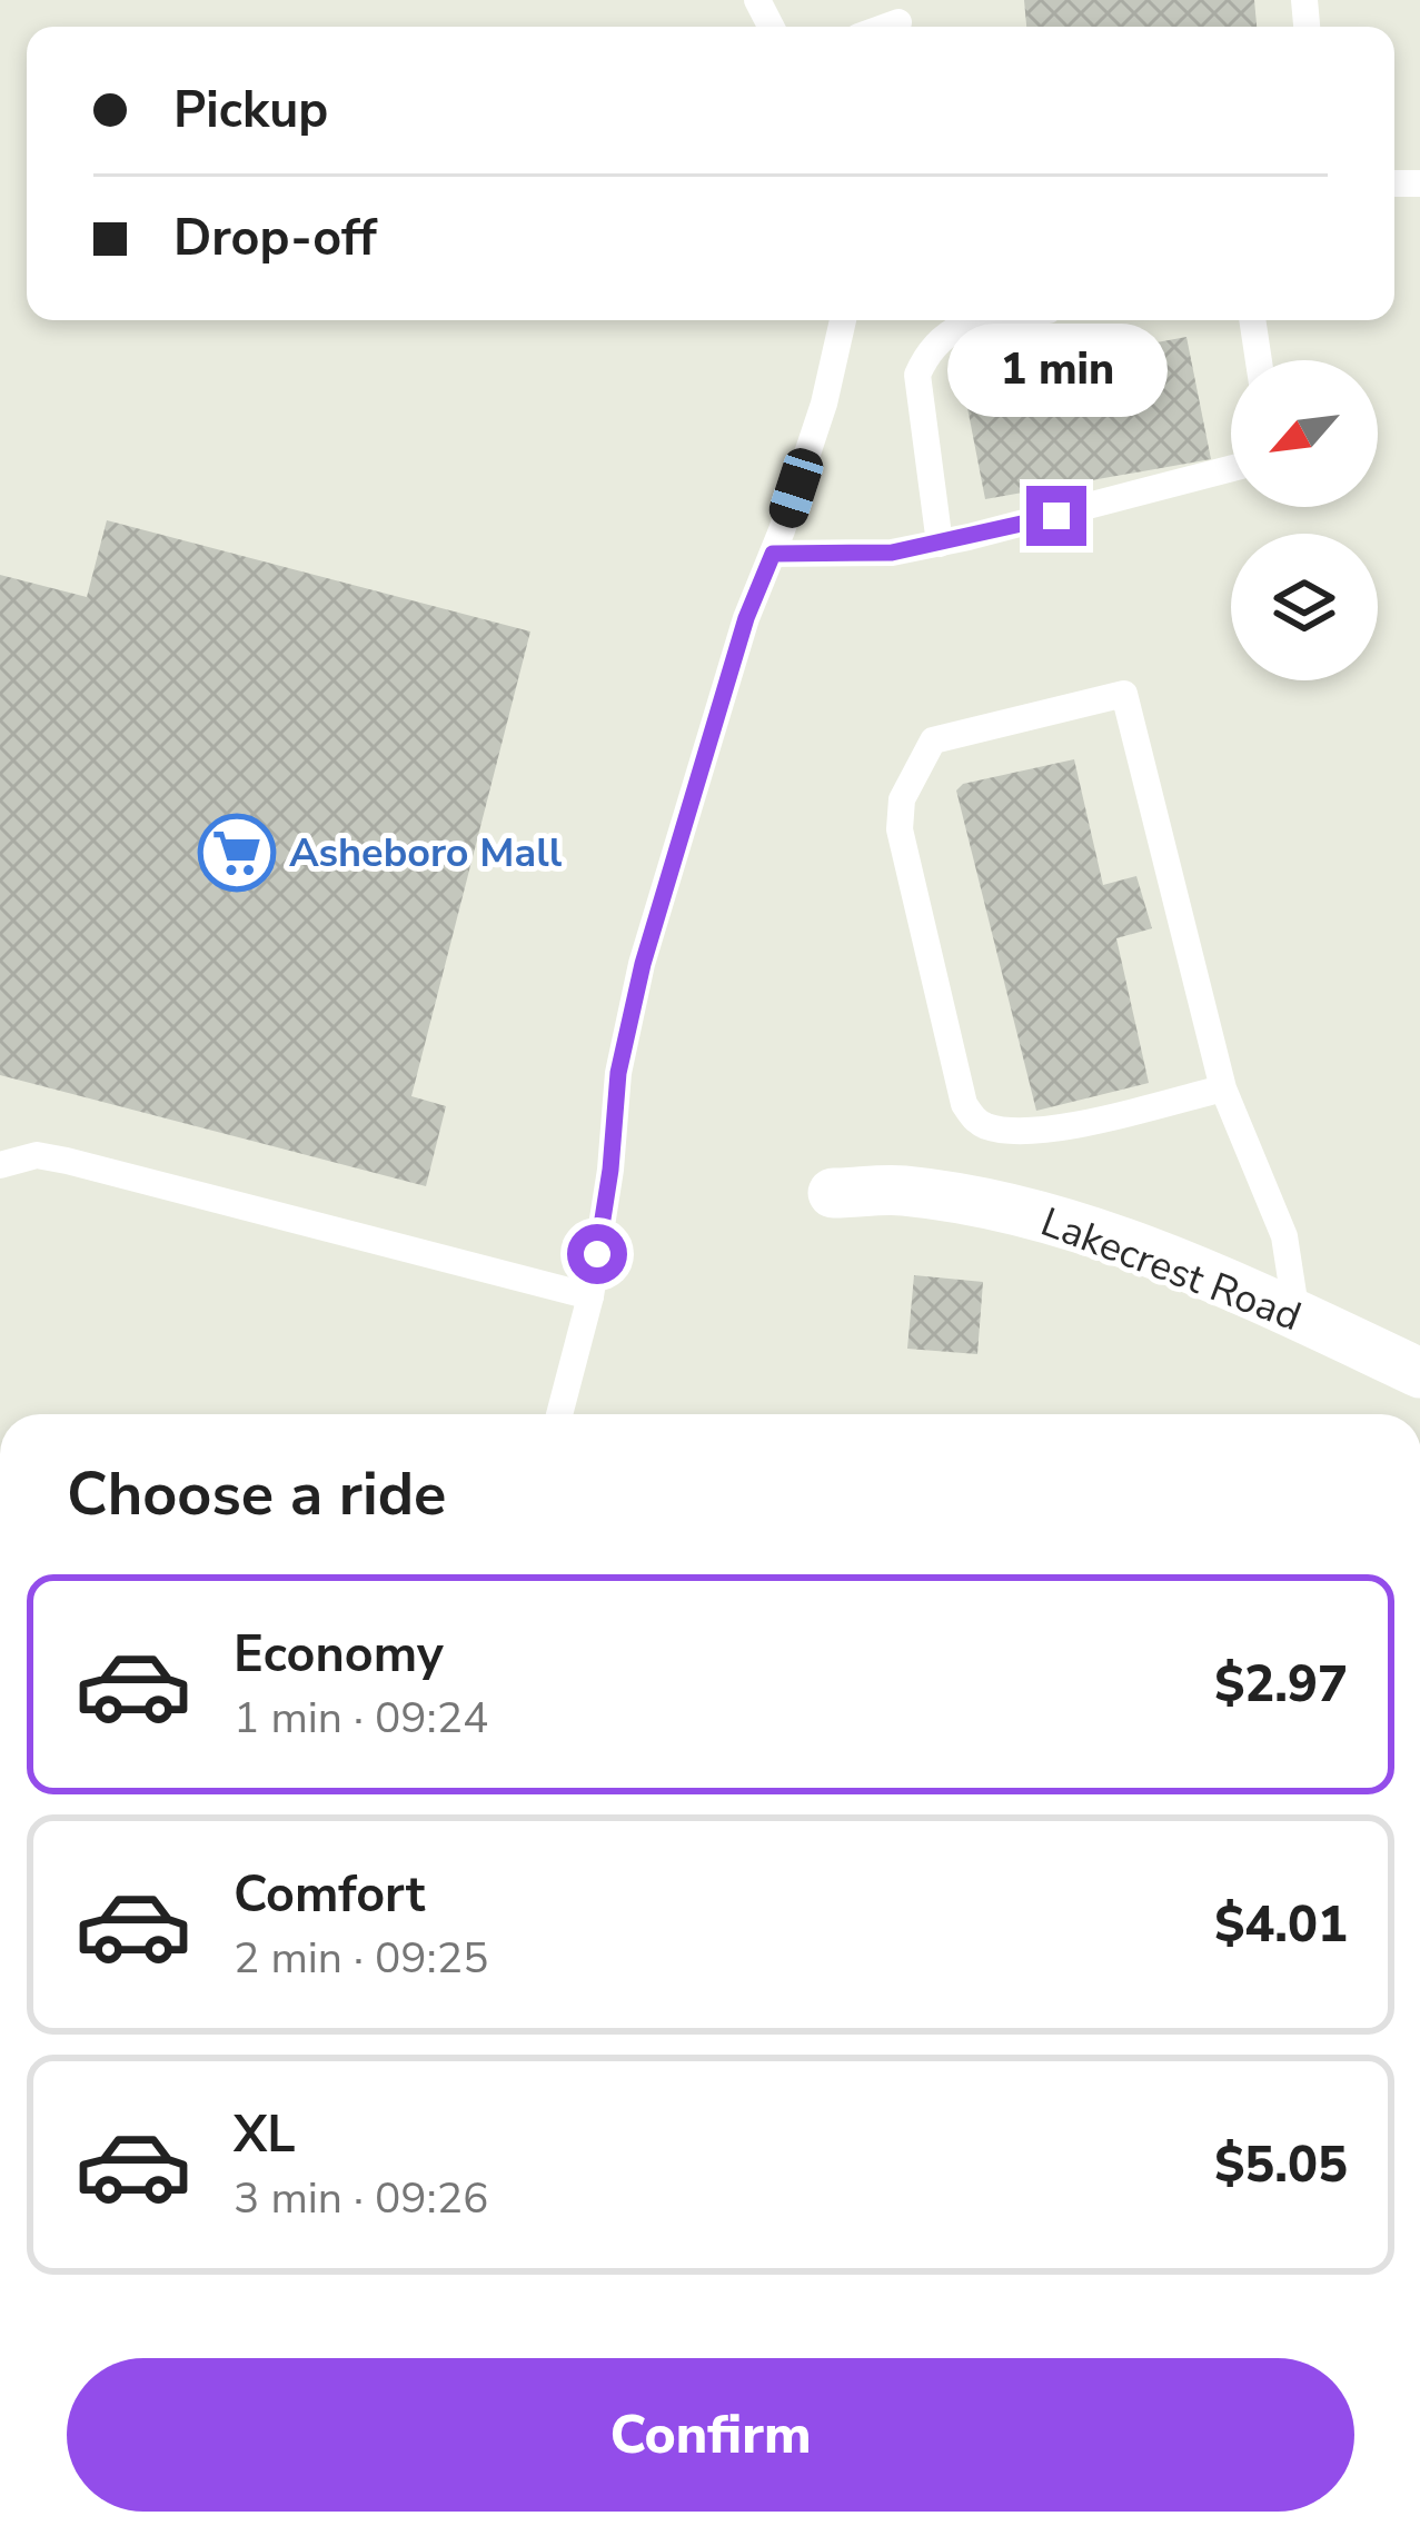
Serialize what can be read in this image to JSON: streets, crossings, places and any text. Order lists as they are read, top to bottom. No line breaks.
{"streets":{"street":["Lakecrest Road"]},"places":{"supermarket":["Asheboro Mall"]},"north":"bottom left","page":{"banner":["Pickup","Drop-off"],"bubble":"1 min","heading":"Choose a ride","list":[{"name":"Economy","note":"1 min · 09:24","value":"$2.97"},{"name":"Comfort","note":"2 min · 09:25","value":"$4.01"},{"name":"XL","note":"3 min · 09:26","value":"$5.05"}],"buttons":"Confirm"}}
